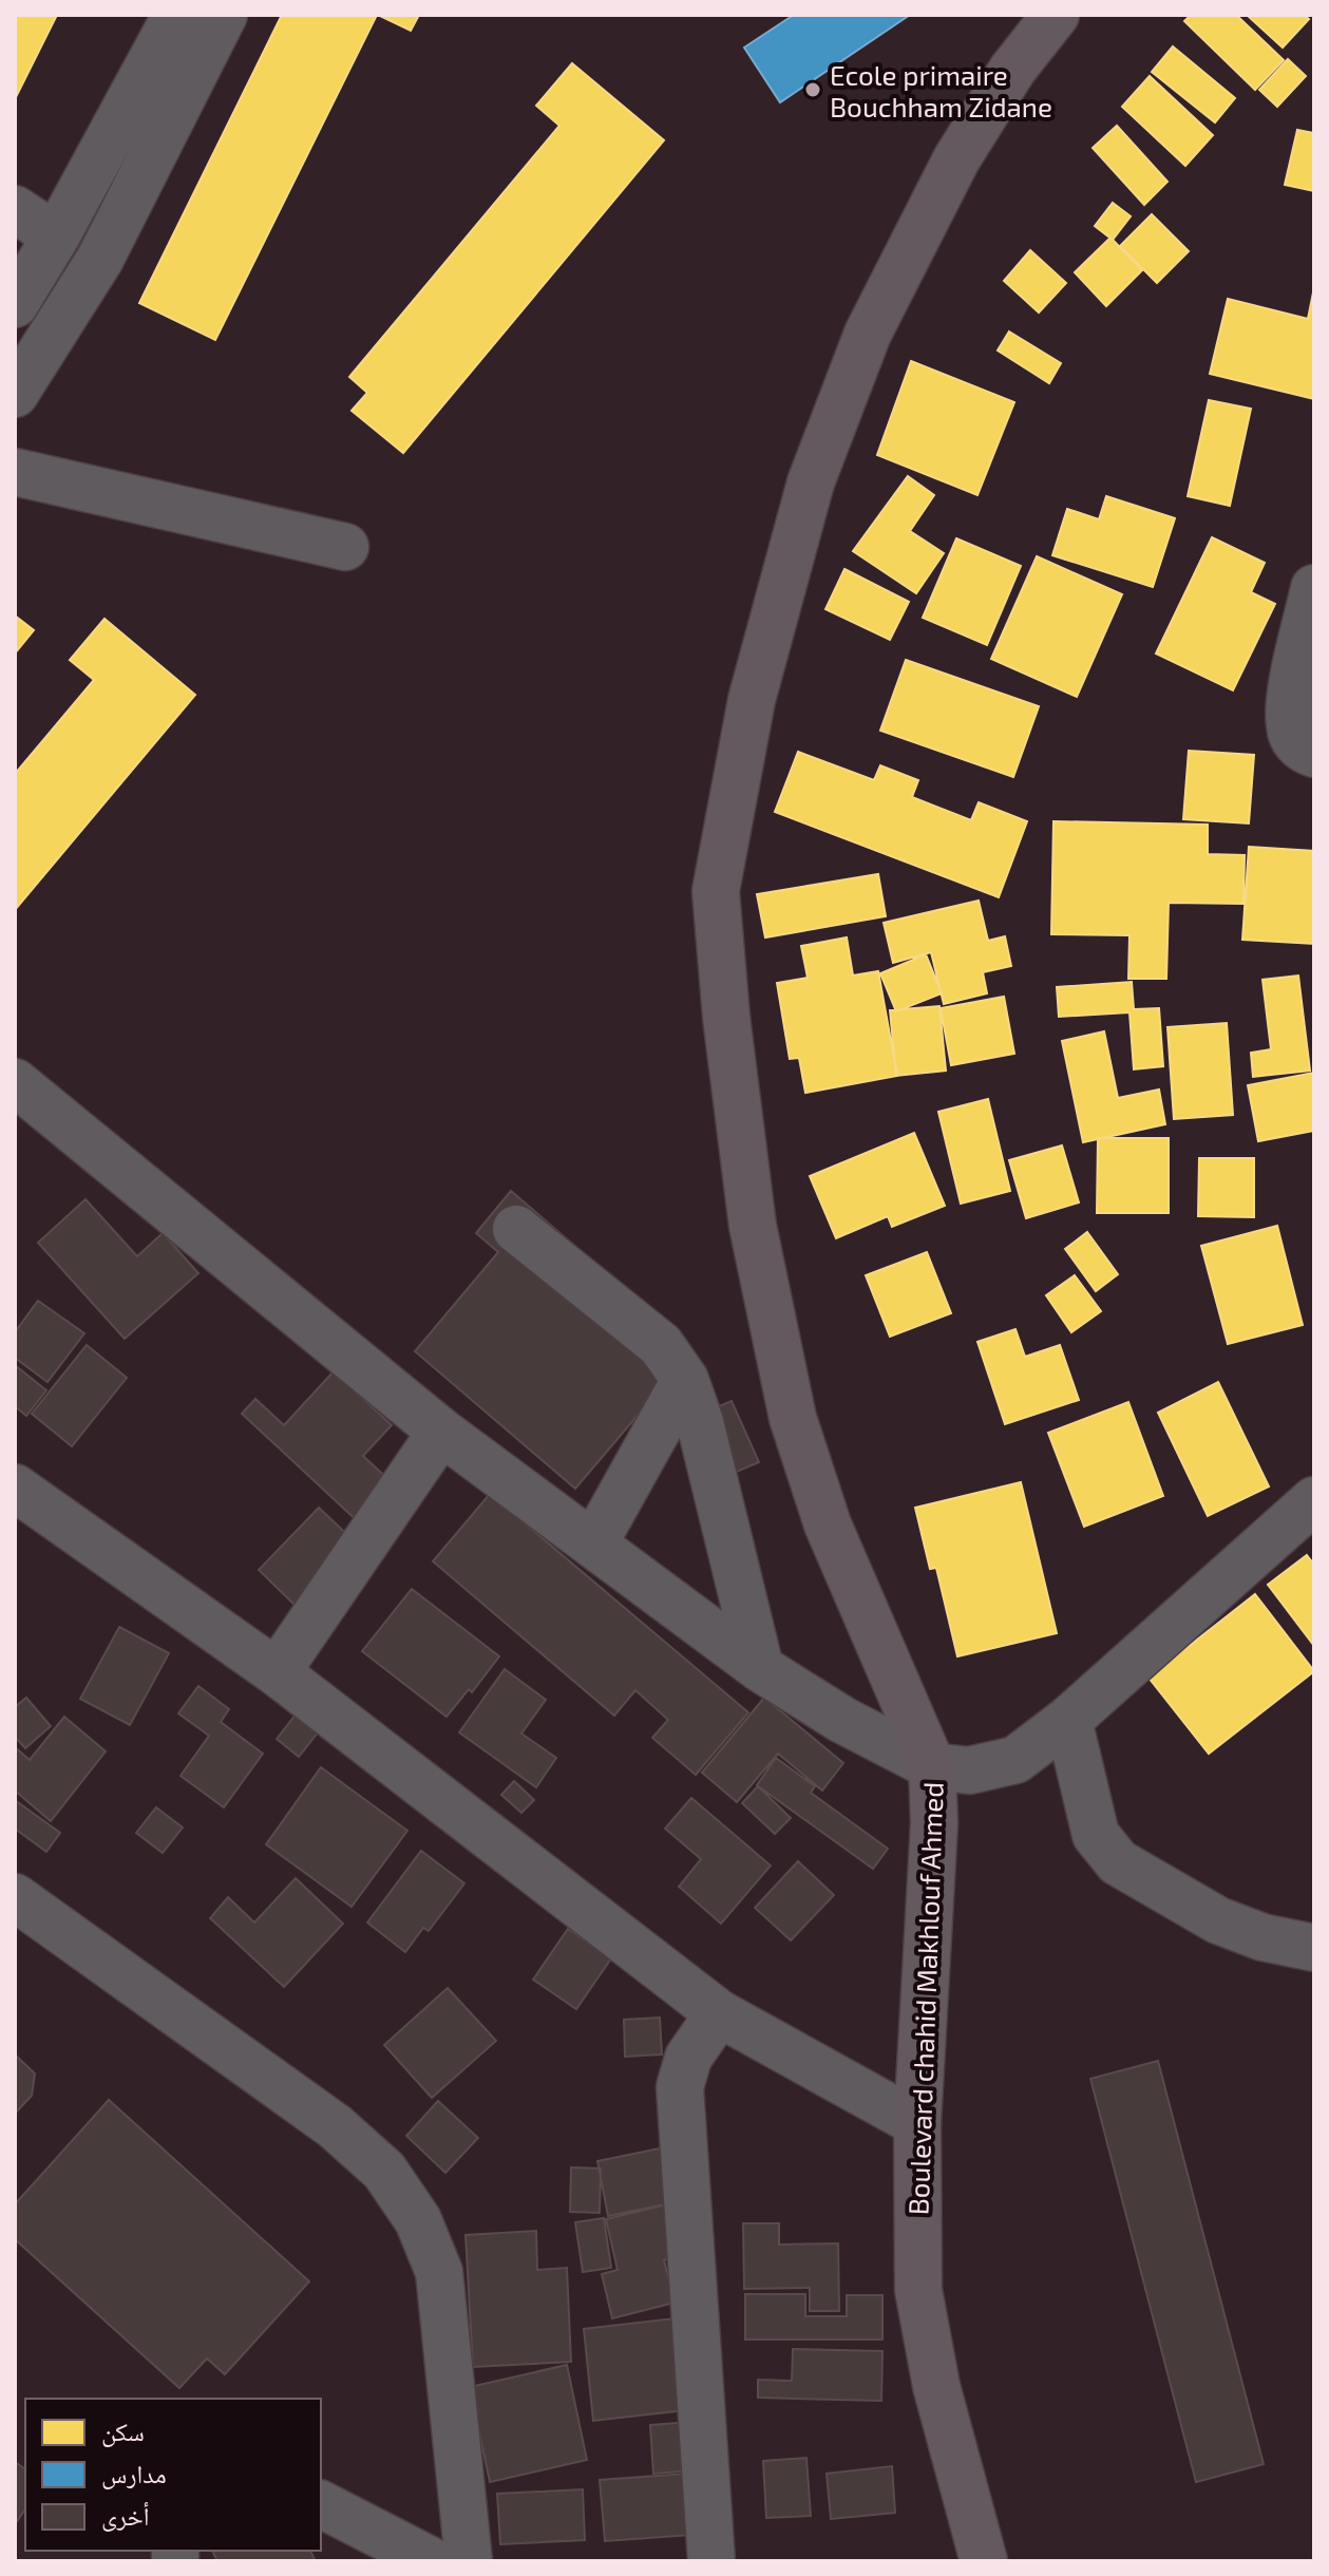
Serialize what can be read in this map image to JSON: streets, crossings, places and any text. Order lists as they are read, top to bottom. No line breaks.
{"streets":{"main road":["Boulevard chahid Makhlouf Ahmed"]},"places":["Ecole primaire Bouchham Zidane"],"legend":["سكن","مدارس","أخرى"]}
